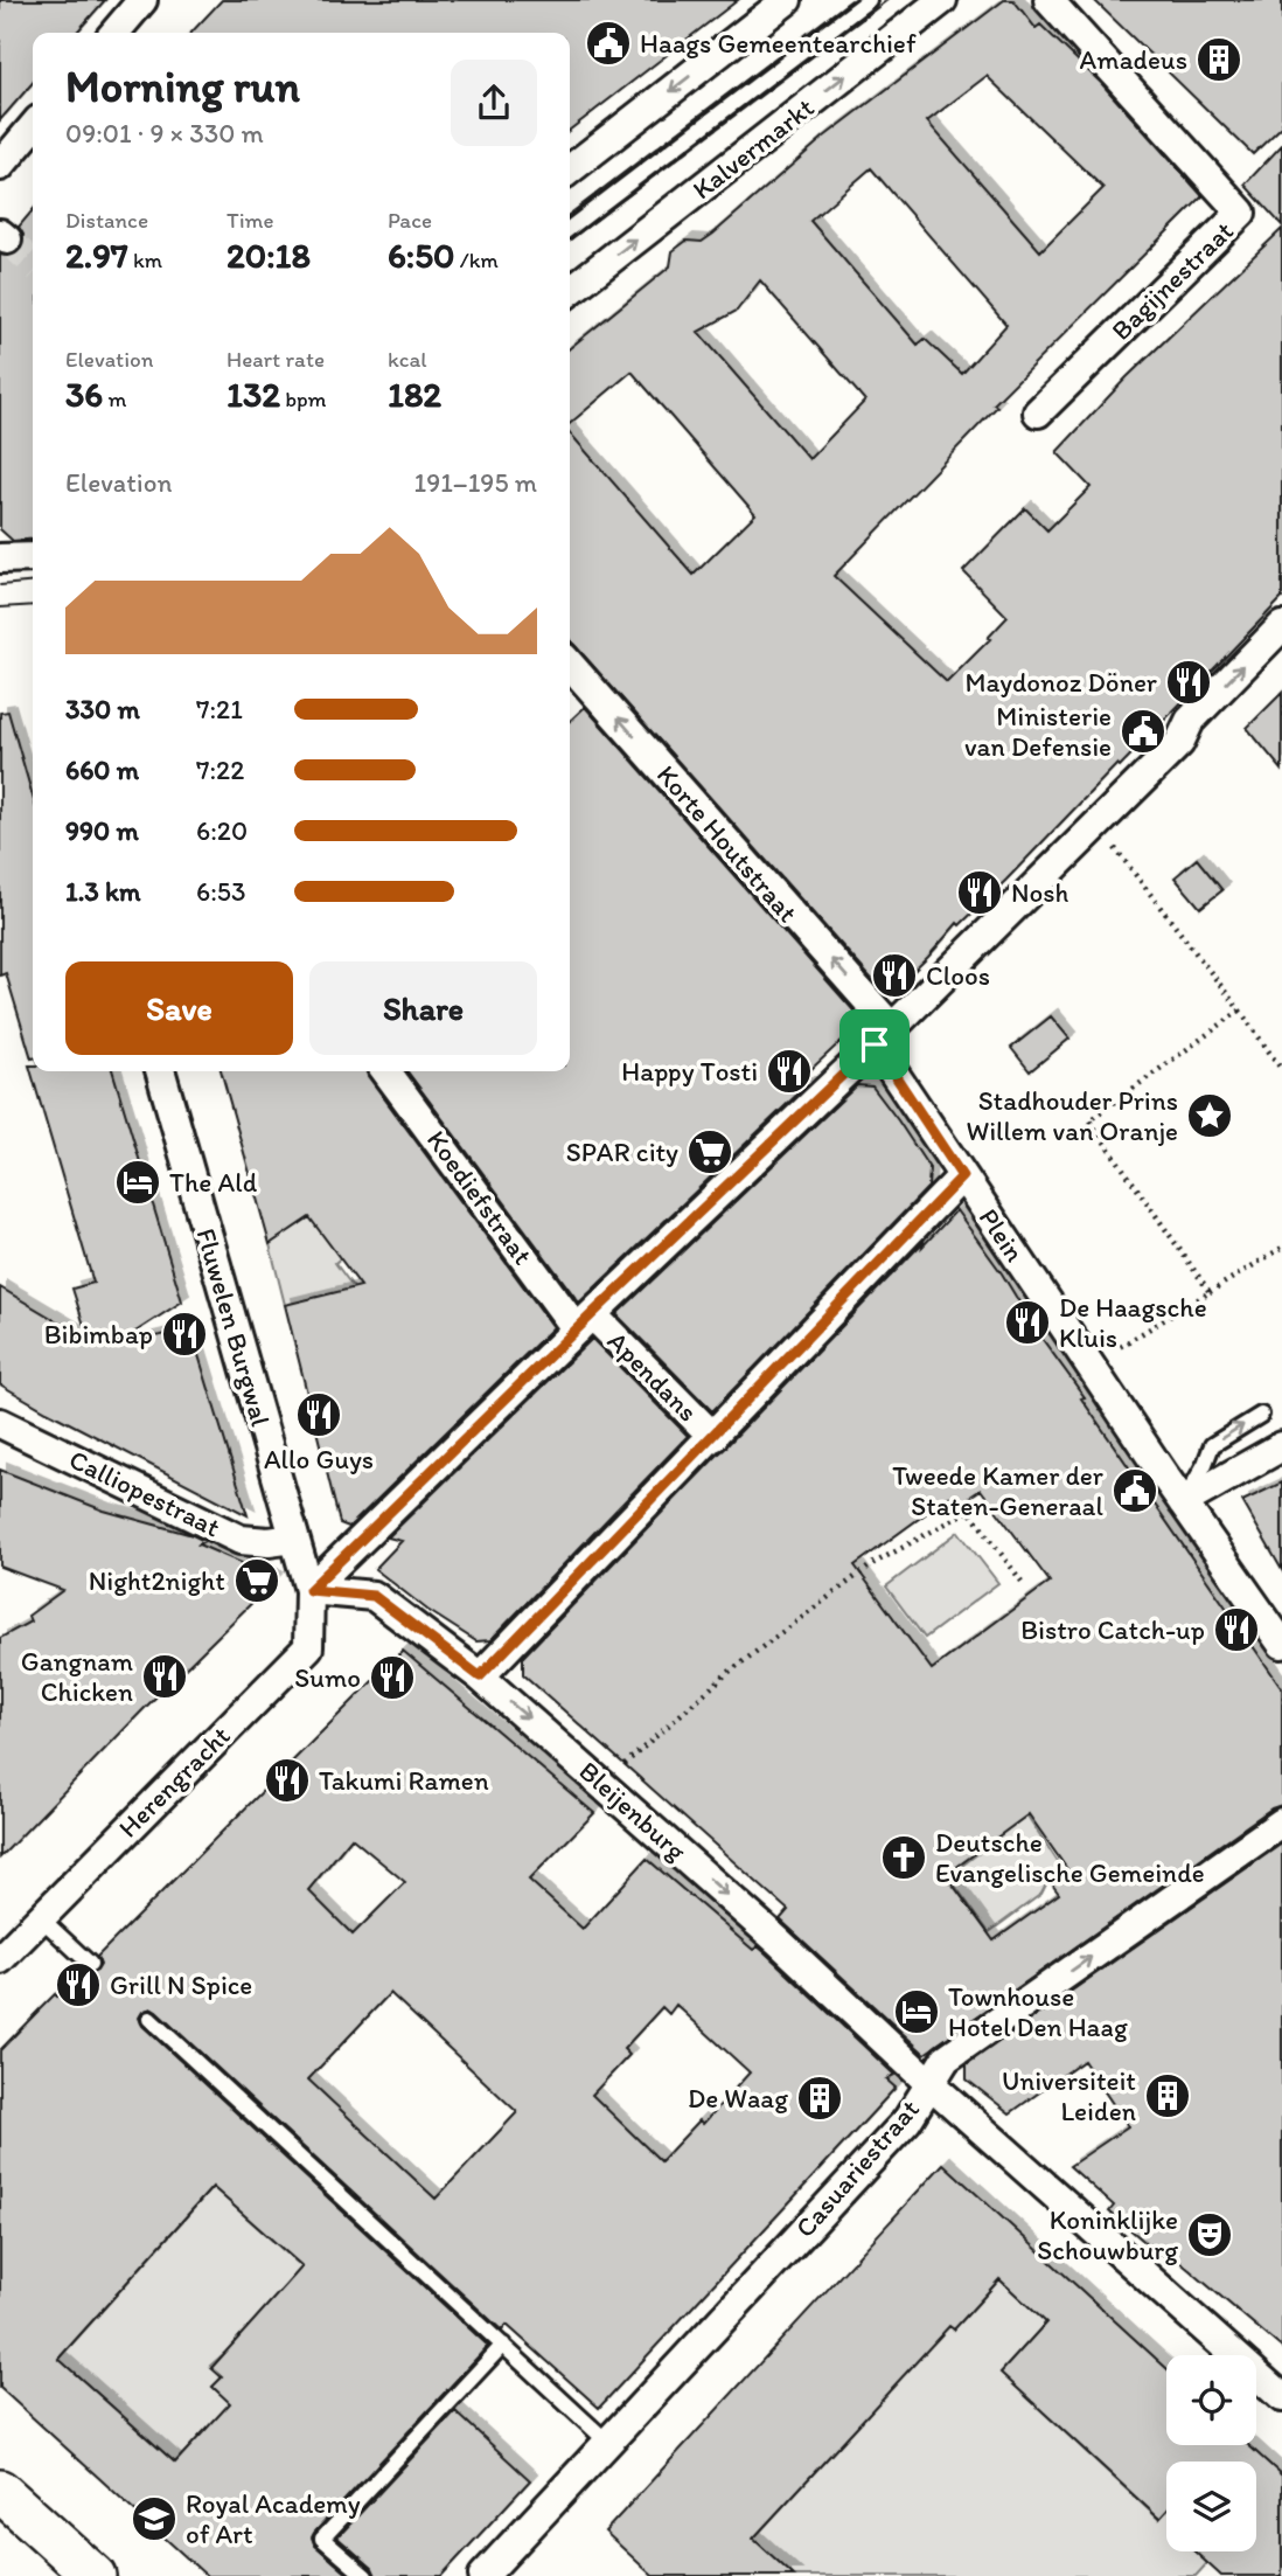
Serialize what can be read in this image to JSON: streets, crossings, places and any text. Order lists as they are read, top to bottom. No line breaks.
{"streets":{"street":["Kalvermarkt","Bagijnestraat","Korte Houtstraat","Koediefstraat","Plein","Fluwelen Burgwal","Apendans","Calliopestraat","Herengracht","Bleijenburg","Casuariestraat"]},"crossings":[["Korte Houtstraat","Plein"],["Koediefstraat","Apendans"],["Fluwelen Burgwal","Calliopestraat"],["Fluwelen Burgwal","Herengracht"],["Fluwelen Burgwal","Bleijenburg"],["Herengracht","Bleijenburg"],["Bleijenburg","Casuariestraat"]],"one_way":["Korte Houtstraat","Bleijenburg","Casuariestraat"],"places":{"public building":["Haags Gemeentearchief","Ministerie van Defensie","Tweede Kamer der Staten-Generaal"],"building":["Amadeus","Universiteit Leiden","De Waag"],"restaurant":["Maydonoz Döner","Nosh","Cloos","Happy Tosti","De Haagsche Kluis","Bibimbap","Allo Guys","Bistro Catch-up","Gangnam Chicken","Sumo","Takumi Ramen","Grill N Spice"],"place":["Stadhouder Prins Willem van Oranje"],"supermarket":["SPAR city","Night2night"],"hotel":["The Ald","Townhouse Hotel Den Haag"],"church":["Deutsche Evangelische Gemeinde"],"theatre":["Koninklijke Schouwburg"],"school or university":["Royal Academy of Art"]},"page":{"heading":["Morning run","09:01 · 9 × 330 m"],"stats":[["Distance","2.97 km"],["Time","20:18"],["Pace","6:50 /km"],["Elevation","36 m"],["Heart rate","132 bpm"],["kcal","182"]],"chart":["Elevation","191–195 m"],"list":[{"name":"330 m","note":"7:21"},{"name":"660 m","note":"7:22"},{"name":"990 m","note":"6:20"},{"name":"1.3 km","note":"6:53"}],"buttons":["Save","Share"]}}
